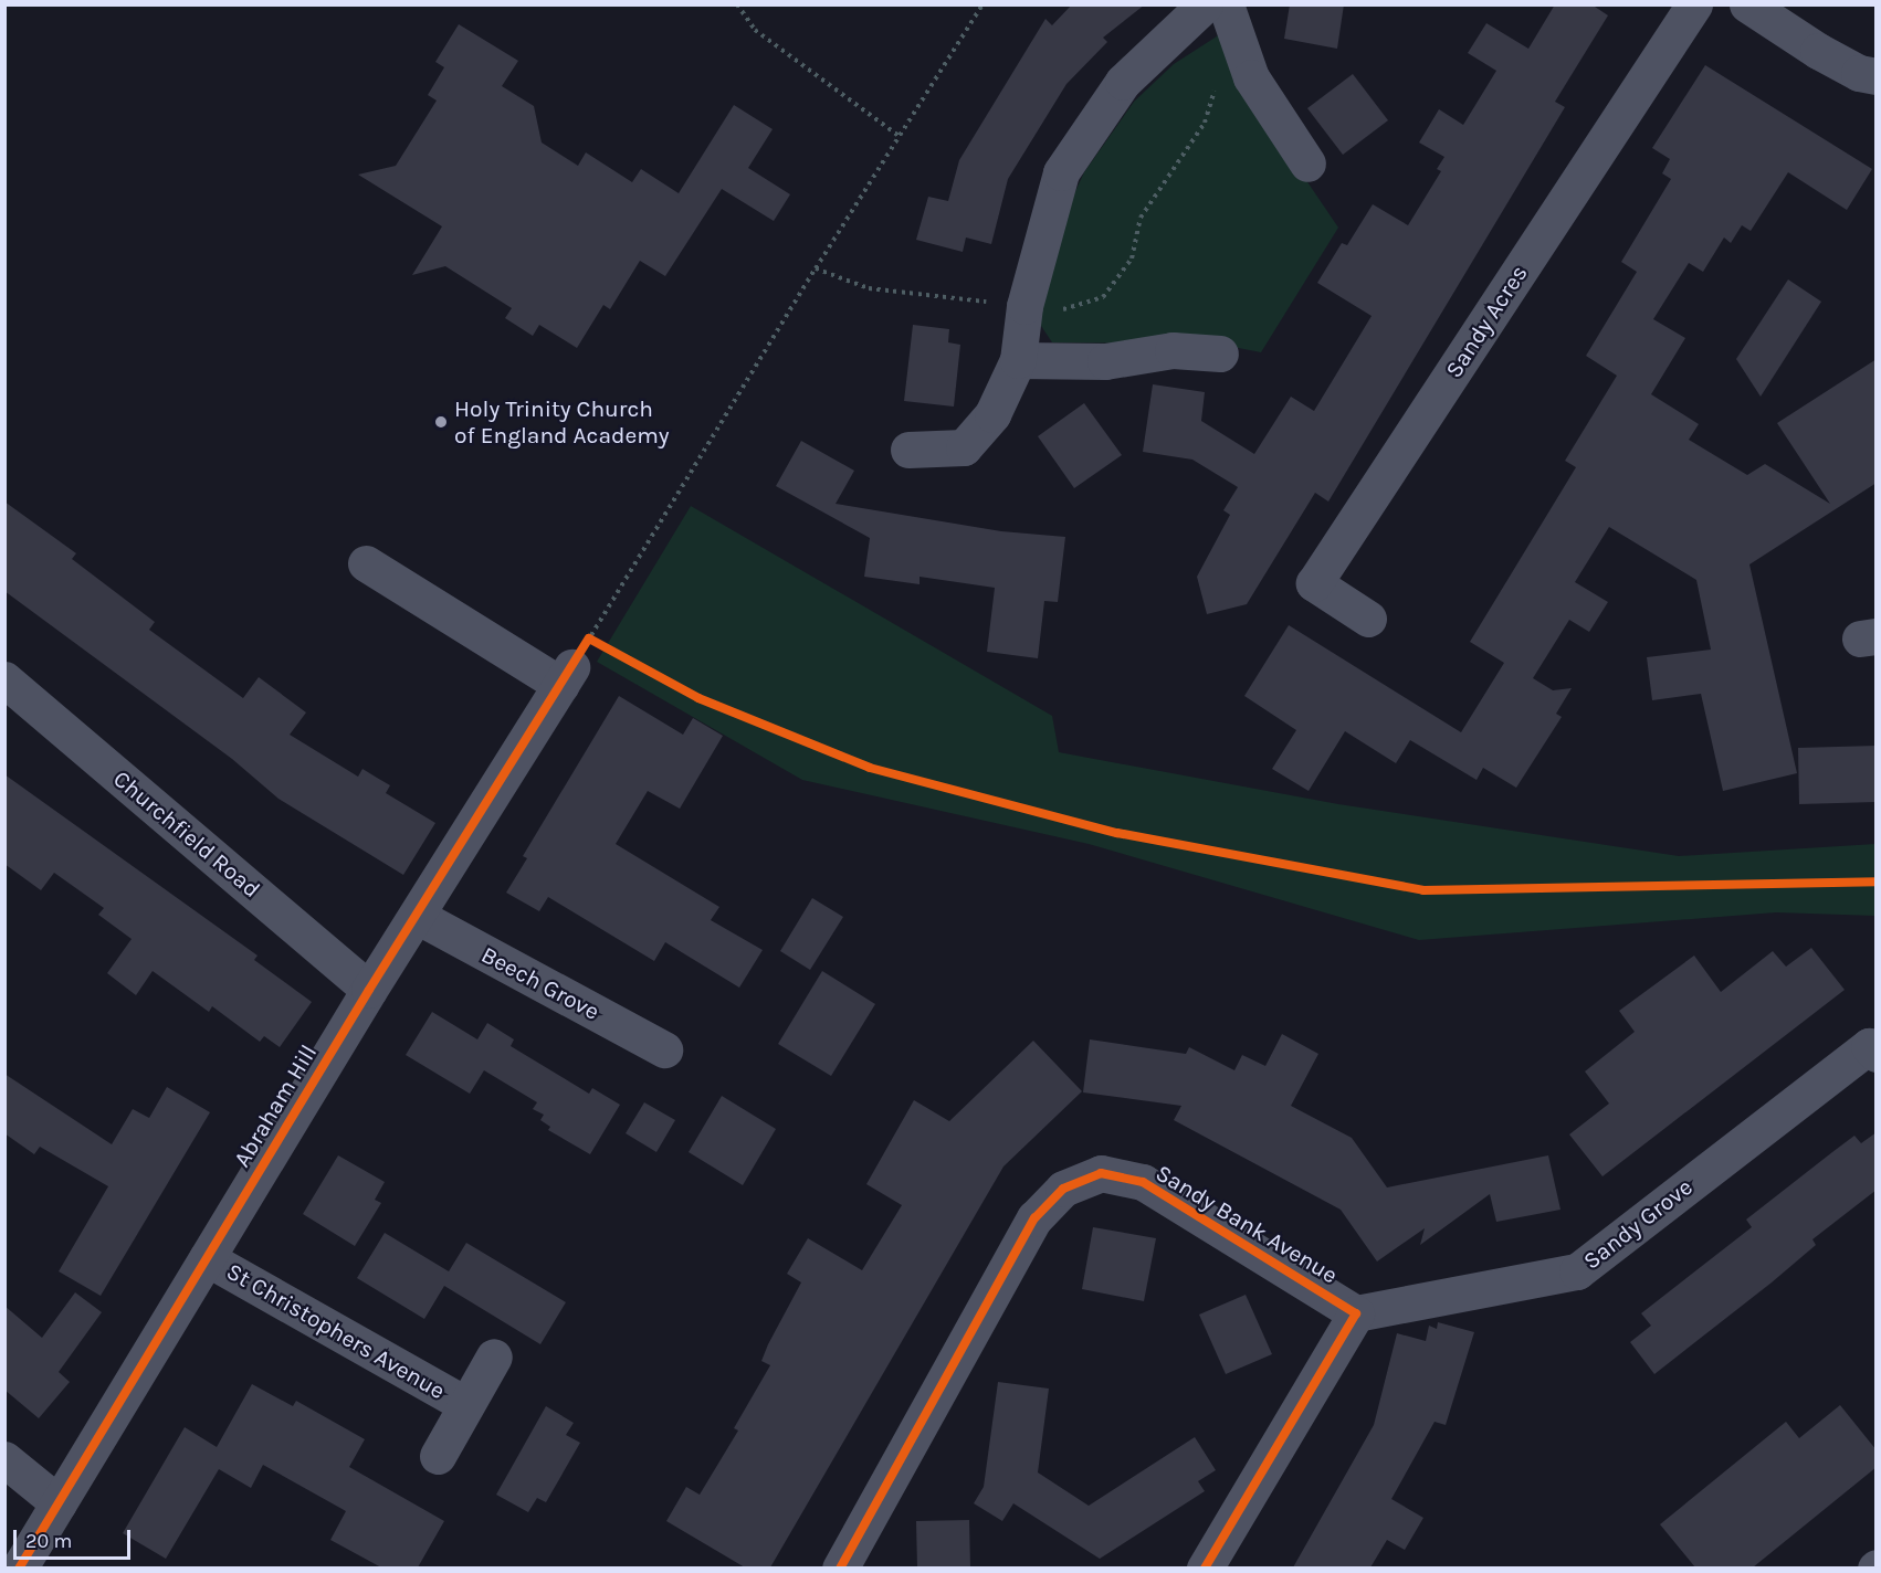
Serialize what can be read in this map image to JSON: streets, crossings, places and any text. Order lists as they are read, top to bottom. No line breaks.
{"streets":{"street":["Sandy Acres","Churchfield Road","Beech Grove","Abraham Hill","Sandy Bank Avenue","Sandy Grove","St Christophers Avenue"]},"crossings":[["Churchfield Road","Abraham Hill"],["Beech Grove","Abraham Hill"],["Abraham Hill","St Christophers Avenue"],["Sandy Bank Avenue","Sandy Grove"]],"places":["Holy Trinity Church of England Academy"],"scale_bar":"20 m"}
